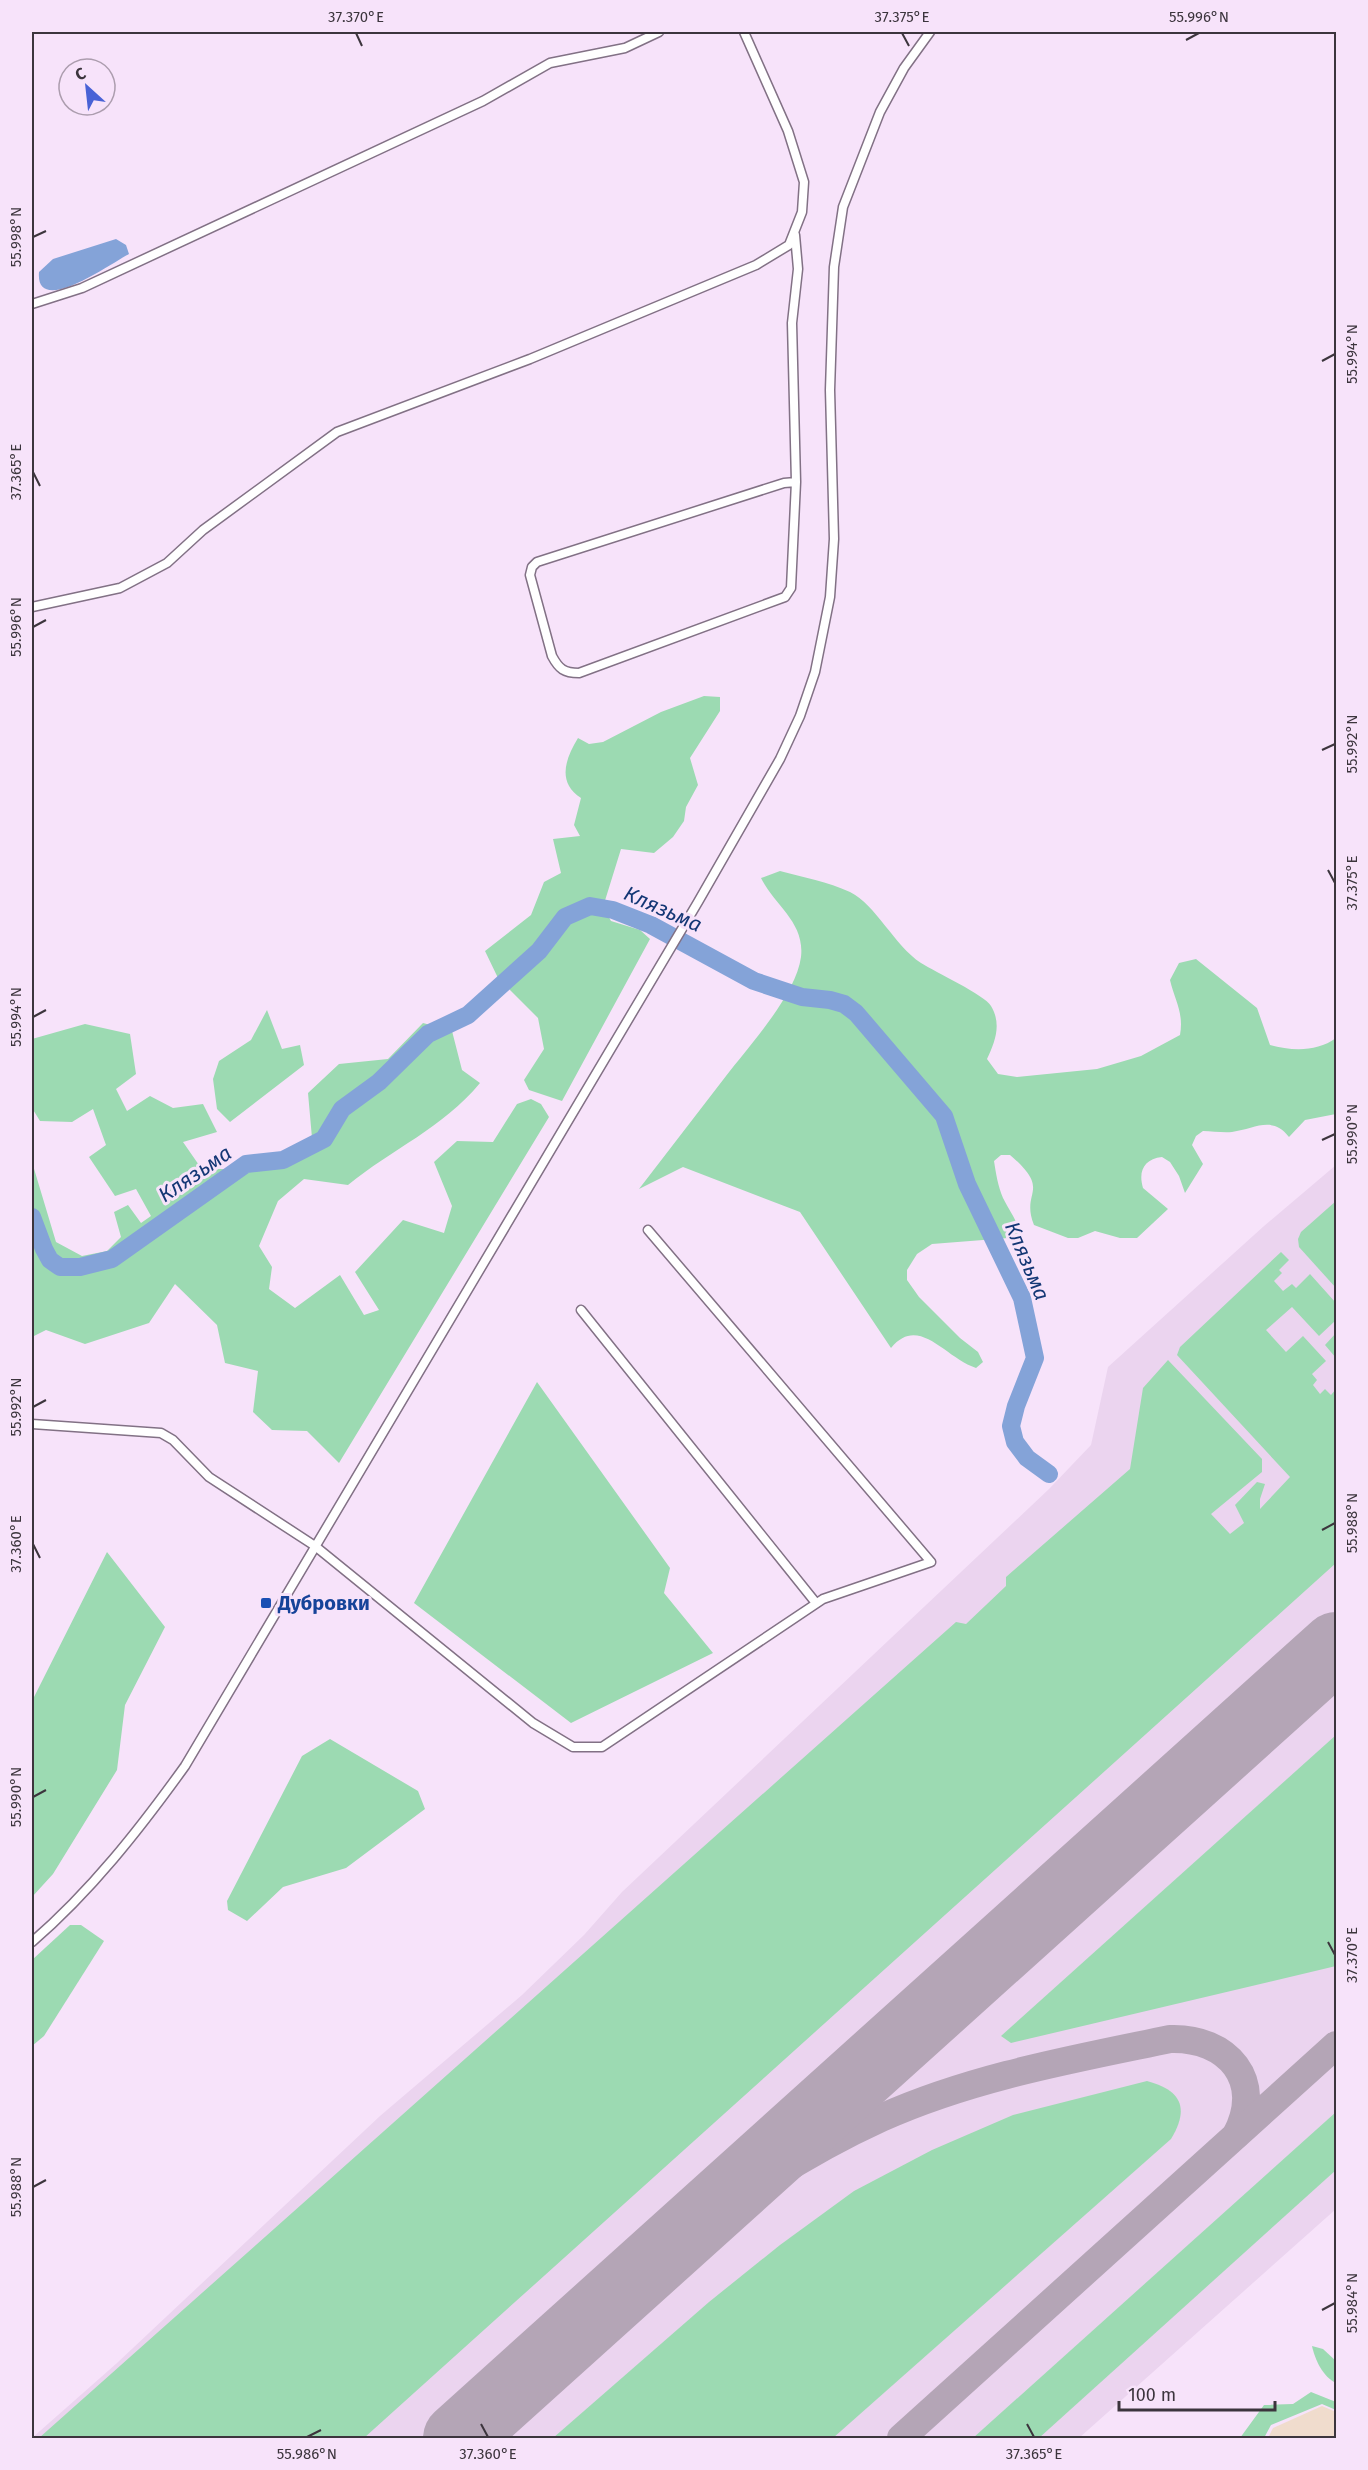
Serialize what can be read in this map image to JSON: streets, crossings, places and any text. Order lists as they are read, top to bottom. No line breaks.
{"water":["Клязьма"],"places":{"transit":["Дубровки"]},"scale_bar":"100 m","north":"top left","coordinates":["37.370°E","37.375°E","55.996°N","55.998°N","55.994°N","37.365°E","55.992°N","55.990°N","55.988°N","37.360°E","55.984°N","55.986°N"]}
